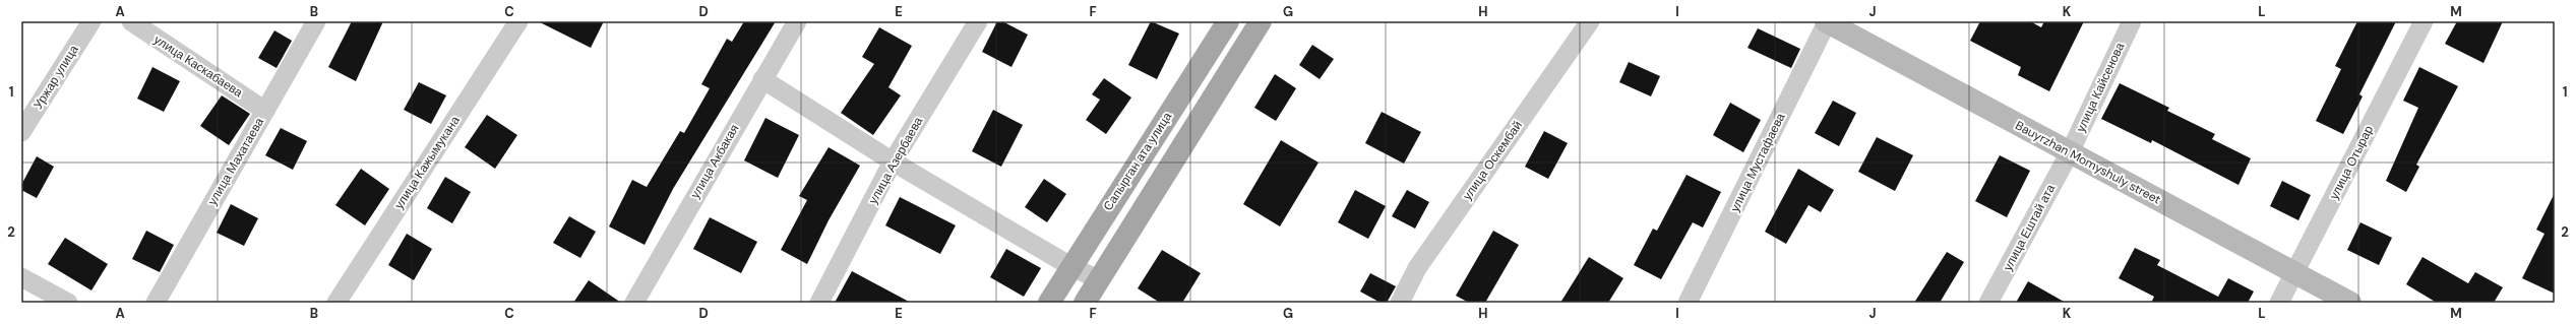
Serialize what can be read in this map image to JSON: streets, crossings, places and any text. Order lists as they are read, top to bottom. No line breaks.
{"streets":{"main road":["Сапырган ата улица"],"street":["улица Каскабаева","Уржар улица","улица Кайсенова","улица Азербаева","улица Оскембай","улица Махатаева","улица Акбакая","улица Кажымукана","улица Мустафаева","Bauyrzhan Momyshuly street","улица Отырар","улица Ештай ата"]},"crossings":[["улица Каскабаева","улица Махатаева"],["улица Кайсенова","Bauyrzhan Momyshuly street"],["улица Кайсенова","улица Ештай ата"],["улица Мустафаева","Bauyrzhan Momyshuly street"],["Bauyrzhan Momyshuly street","улица Отырар"],["Bauyrzhan Momyshuly street","улица Ештай ата"]],"grid":{"columns":["A","B","C","D","E","F","G","H","I","J","K","L","M"],"rows":["1","2"]}}
